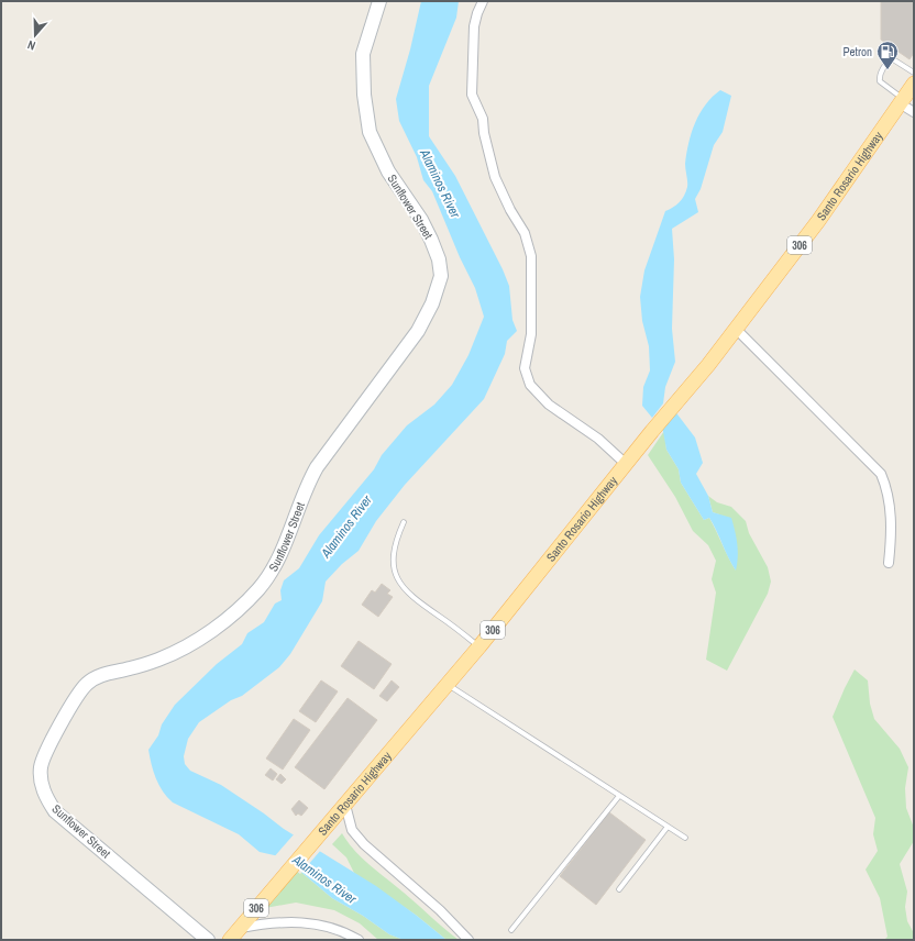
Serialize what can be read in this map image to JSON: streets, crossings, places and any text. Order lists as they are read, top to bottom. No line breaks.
{"streets":{"main road":["Santo Rosario Highway","306"],"street":["Sunflower Street"]},"water":["Alaminos River"],"places":{"fuel station":["Petron"]},"north":"bottom"}
